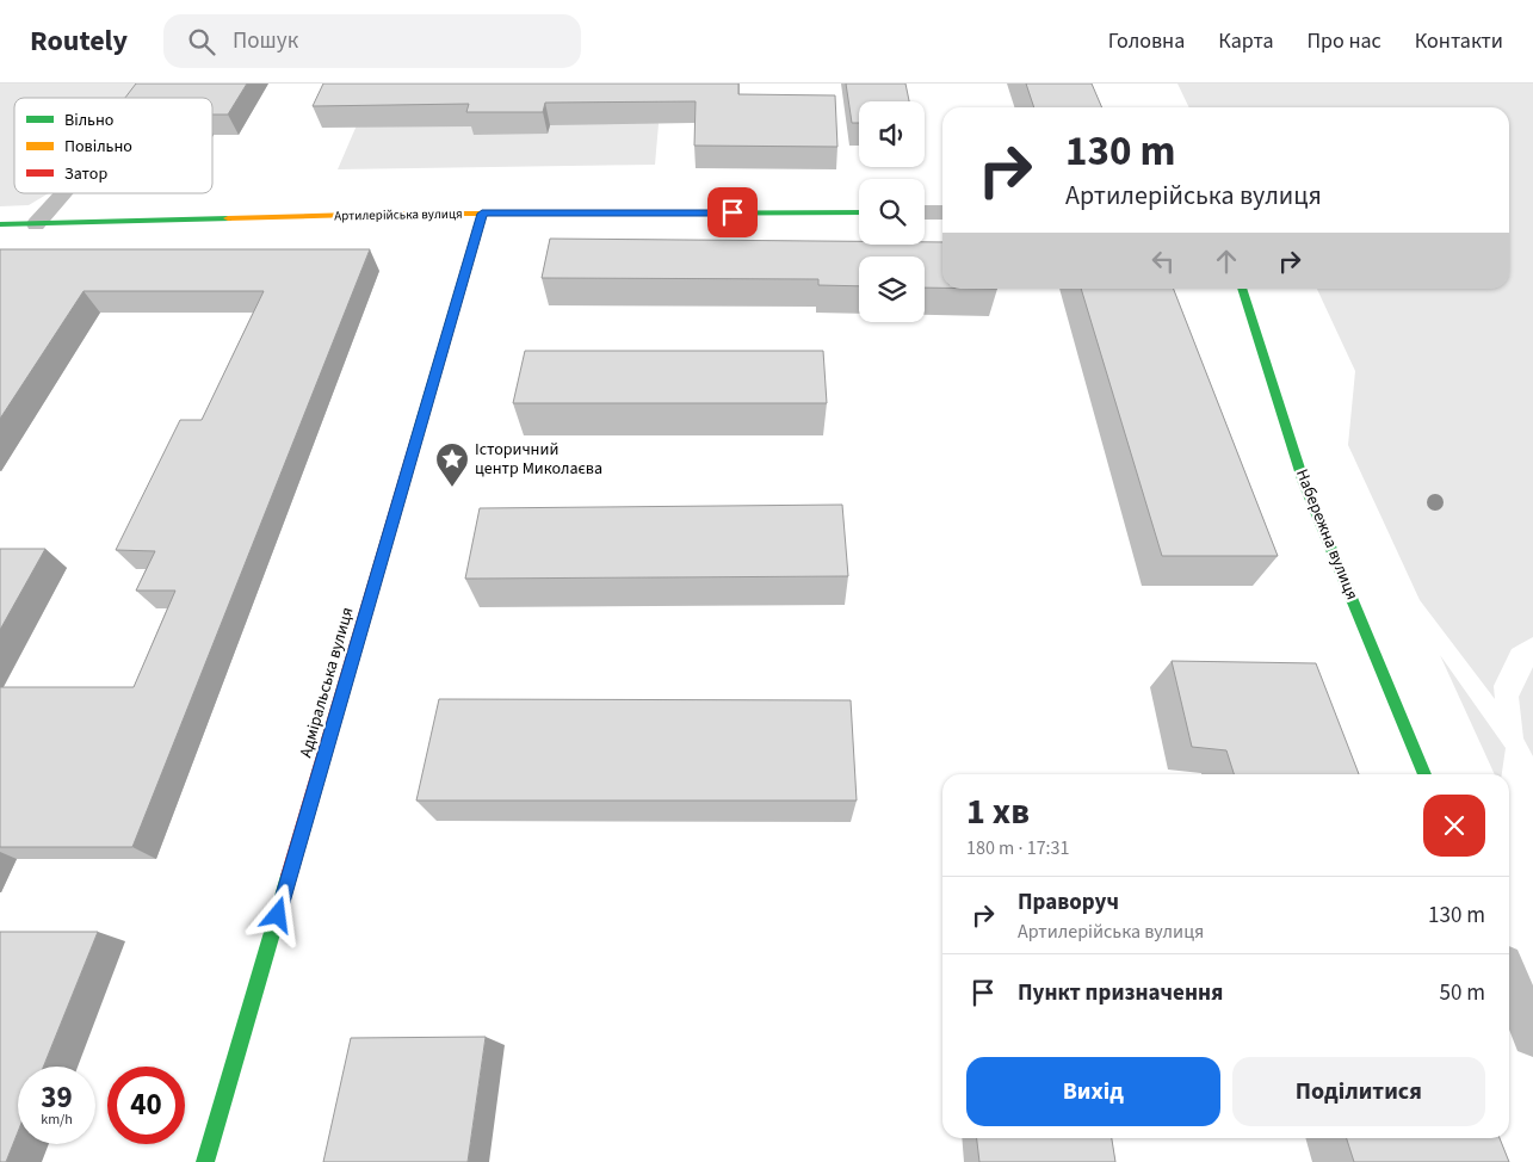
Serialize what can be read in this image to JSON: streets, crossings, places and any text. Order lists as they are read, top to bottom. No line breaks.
{"streets":{"street":["Артилерійська вулиця","Набережна вулиця","Адміральська вулиця"]},"crossings":[["Артилерійська вулиця","Адміральська вулиця"]],"places":{"place":["Історичний центр Миколаєва"]},"legend":["Вільно","Повільно","Затор"],"page":{"header":"Routely","search":"Пошук","nav":["Головна","Карта","Про нас","Контакти"],"turn":["130 m","Артилерійська вулиця"],"heading":["1 хв","180 m · 17:31"],"list":[{"name":"Праворуч","note":"Артилерійська вулиця","value":"130 m"},{"name":"Пункт призначення","value":"50 m"}],"buttons":["Вихід","Поділитися"],"speed":"39 km/h","limit":"40"}}
